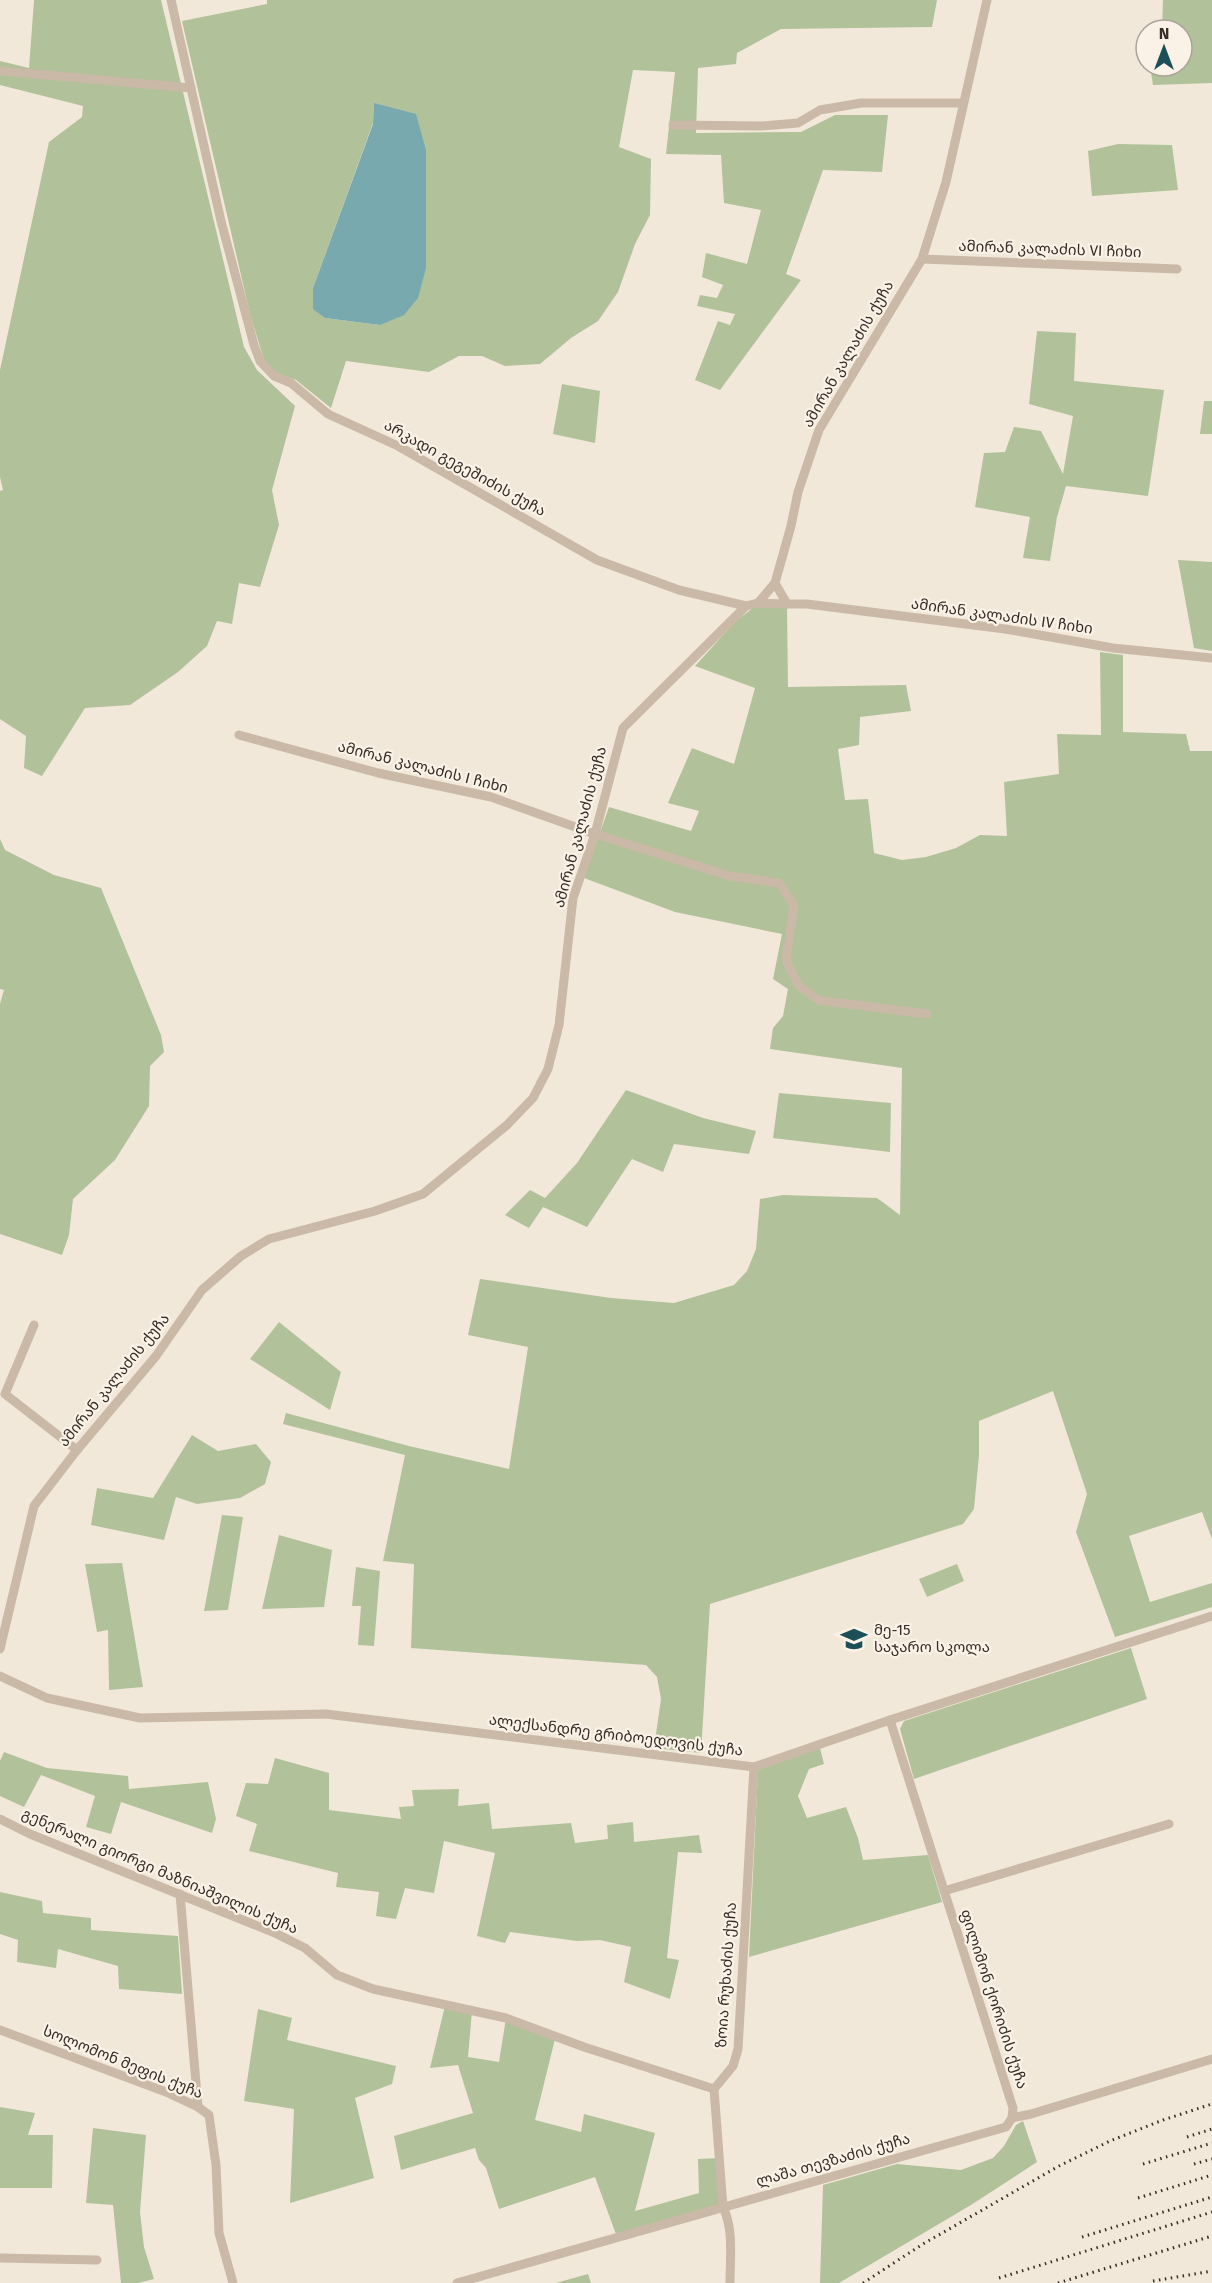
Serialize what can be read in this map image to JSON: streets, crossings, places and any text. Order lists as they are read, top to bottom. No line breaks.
{"streets":{"street":["ამირან კალაძის VI ჩიხი","ამირან კალაძის ქუჩა","არკადი გეგეშიძის ქუჩა","ამირან კალაძის IV ჩიხი","ამირან კალაძის I ჩიხი","ალექსანდრე გრიბოედოვის ქუჩა","გენერალი გიორგი მაზნიაშვილის ქუჩა","ზოია რუხაძის ქუჩა","ფილიმონ ქორიძის ქუჩა","სოლომონ მეფის ქუჩა","ლაშა თევზაძის ქუჩა"]},"crossings":[["ამირან კალაძის VI ჩიხი","ამირან კალაძის ქუჩა"],["ამირან კალაძის ქუჩა","არკადი გეგეშიძის ქუჩა"],["ამირან კალაძის ქუჩა","ამირან კალაძის IV ჩიხი"],["ამირან კალაძის ქუჩა","ამირან კალაძის I ჩიხი"],["ალექსანდრე გრიბოედოვის ქუჩა","ზოია რუხაძის ქუჩა"],["ალექსანდრე გრიბოედოვის ქუჩა","ფილიმონ ქორიძის ქუჩა"],["გენერალი გიორგი მაზნიაშვილის ქუჩა","ზოია რუხაძის ქუჩა"],["ფილიმონ ქორიძის ქუჩა","ლაშა თევზაძის ქუჩა"]],"places":{"school or university":["მე-15 საჯარო სკოლა"]},"north":"top"}
